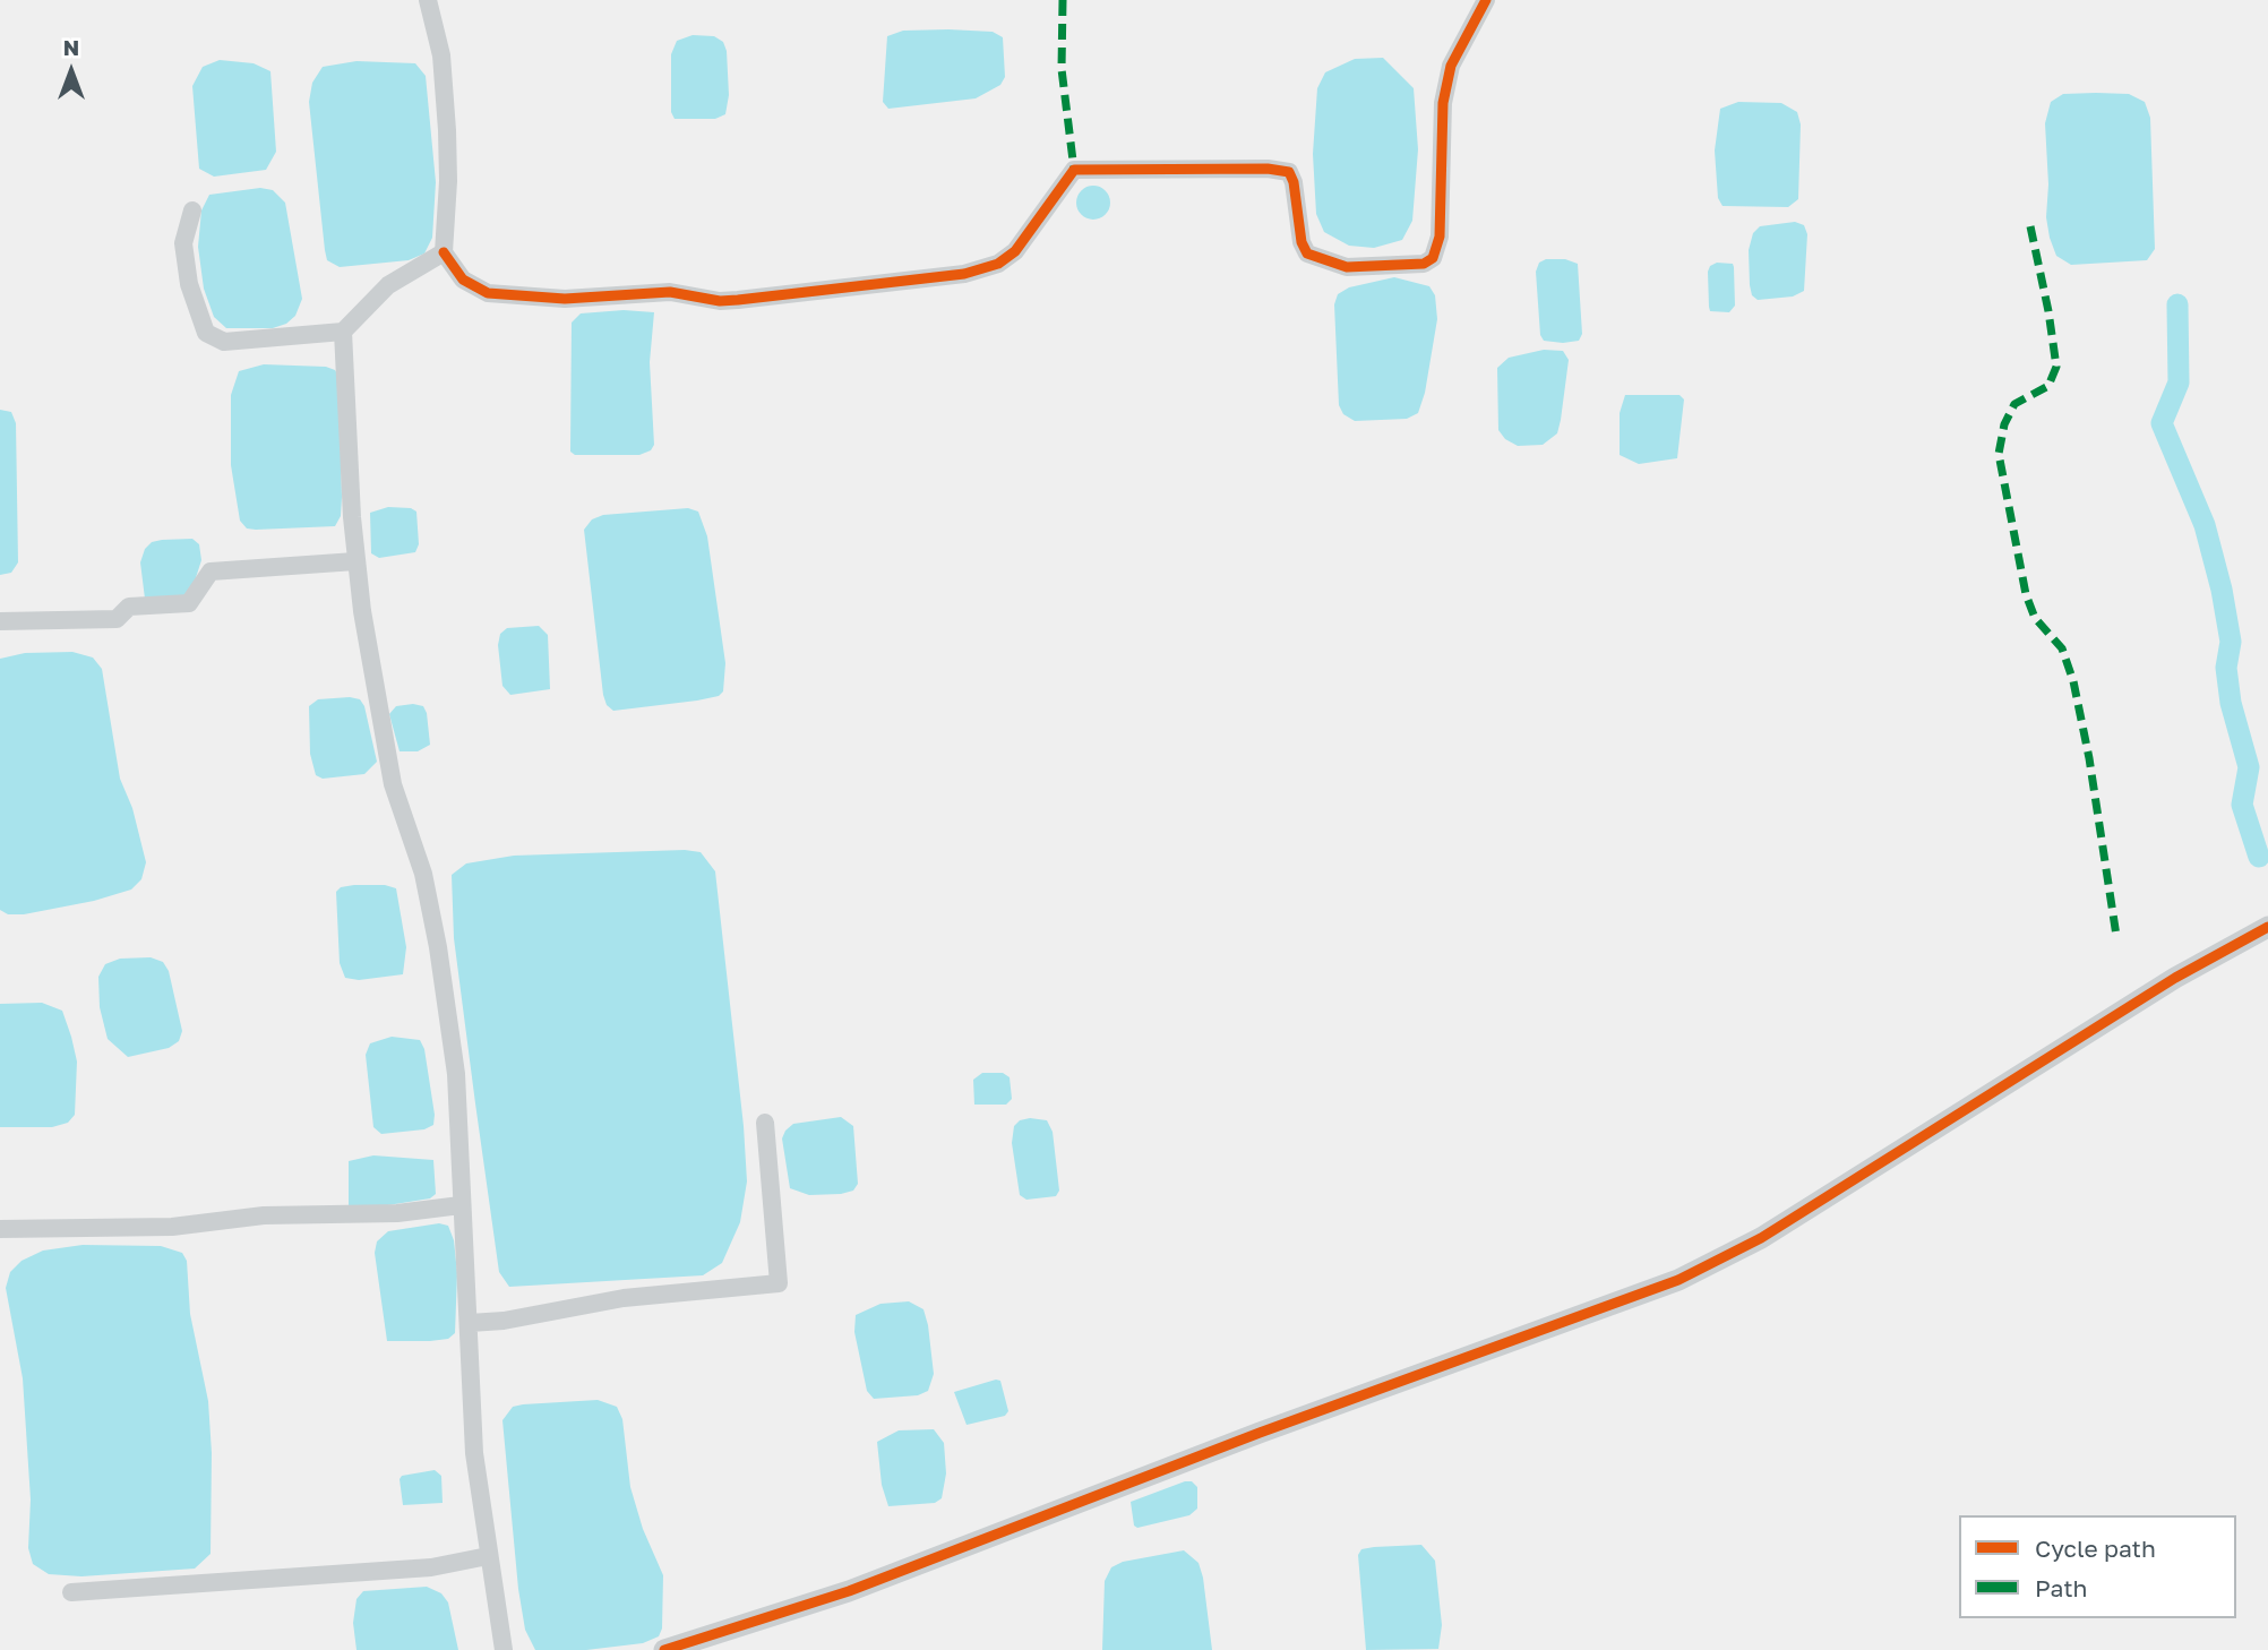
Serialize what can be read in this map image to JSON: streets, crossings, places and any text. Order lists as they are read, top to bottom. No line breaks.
{"legend":["Cycle path","Path"],"north":"top"}
